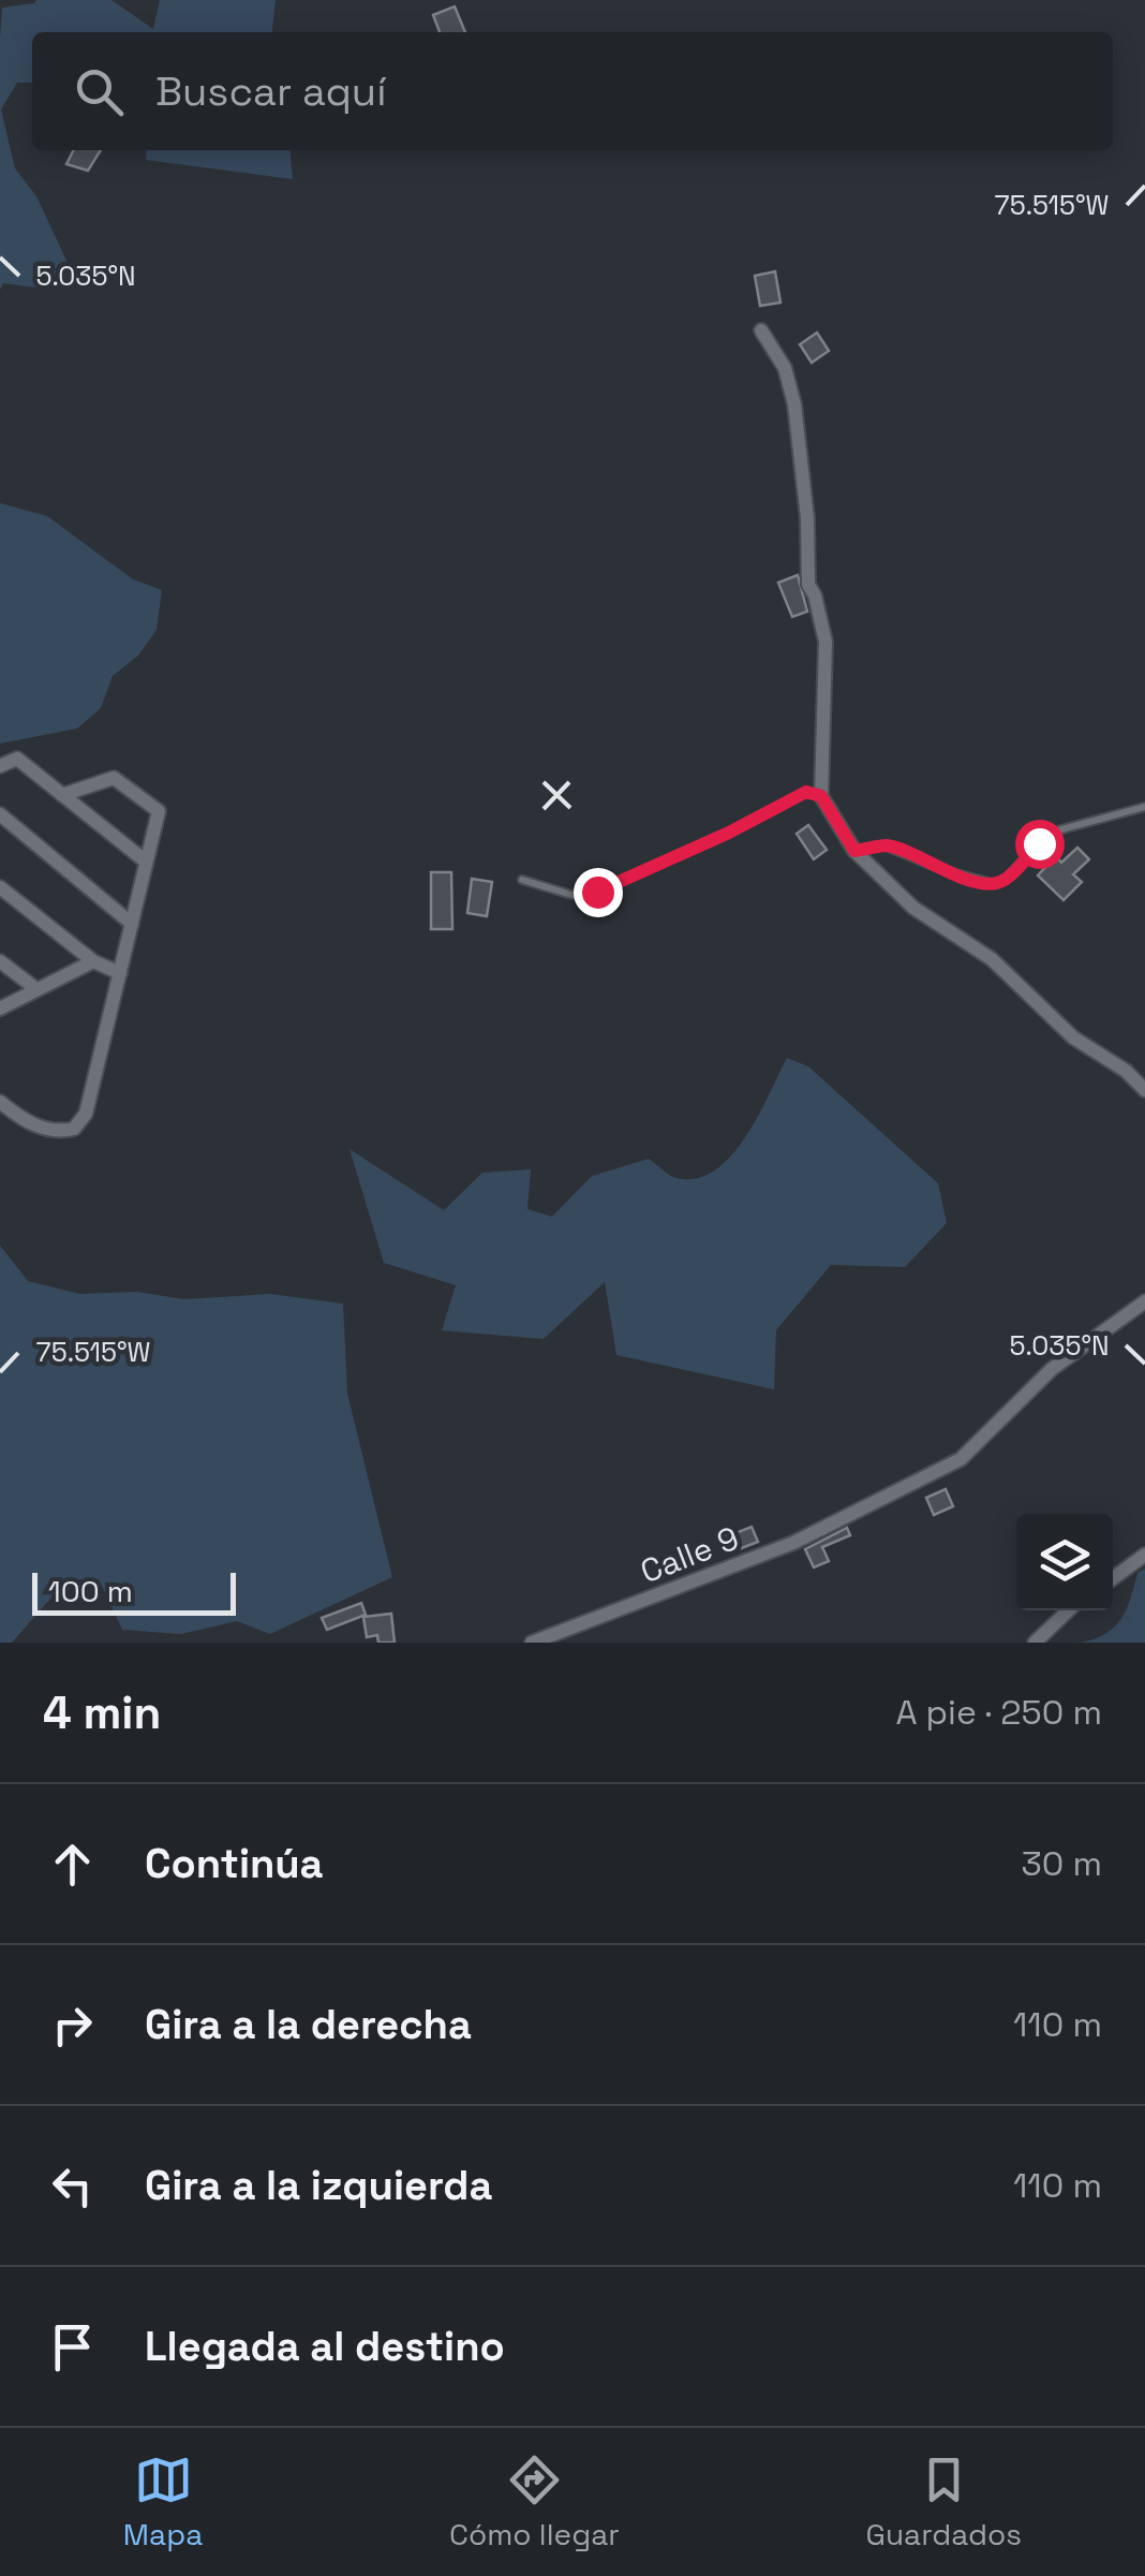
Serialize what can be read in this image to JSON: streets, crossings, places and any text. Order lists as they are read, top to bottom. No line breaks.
{"streets":{"street":["Calle 9"]},"scale_bar":"100 m","page":{"search":"Buscar aquí","scale":"100 m","heading":["4 min","A pie · 250 m"],"list":[["Continúa","30 m"],["Gira a la derecha","110 m"],["Gira a la izquierda","110 m"],"Llegada al destino"],"nav":["Mapa","Cómo llegar","Guardados"]},"coordinates":["75.515°W","5.035°N"]}
